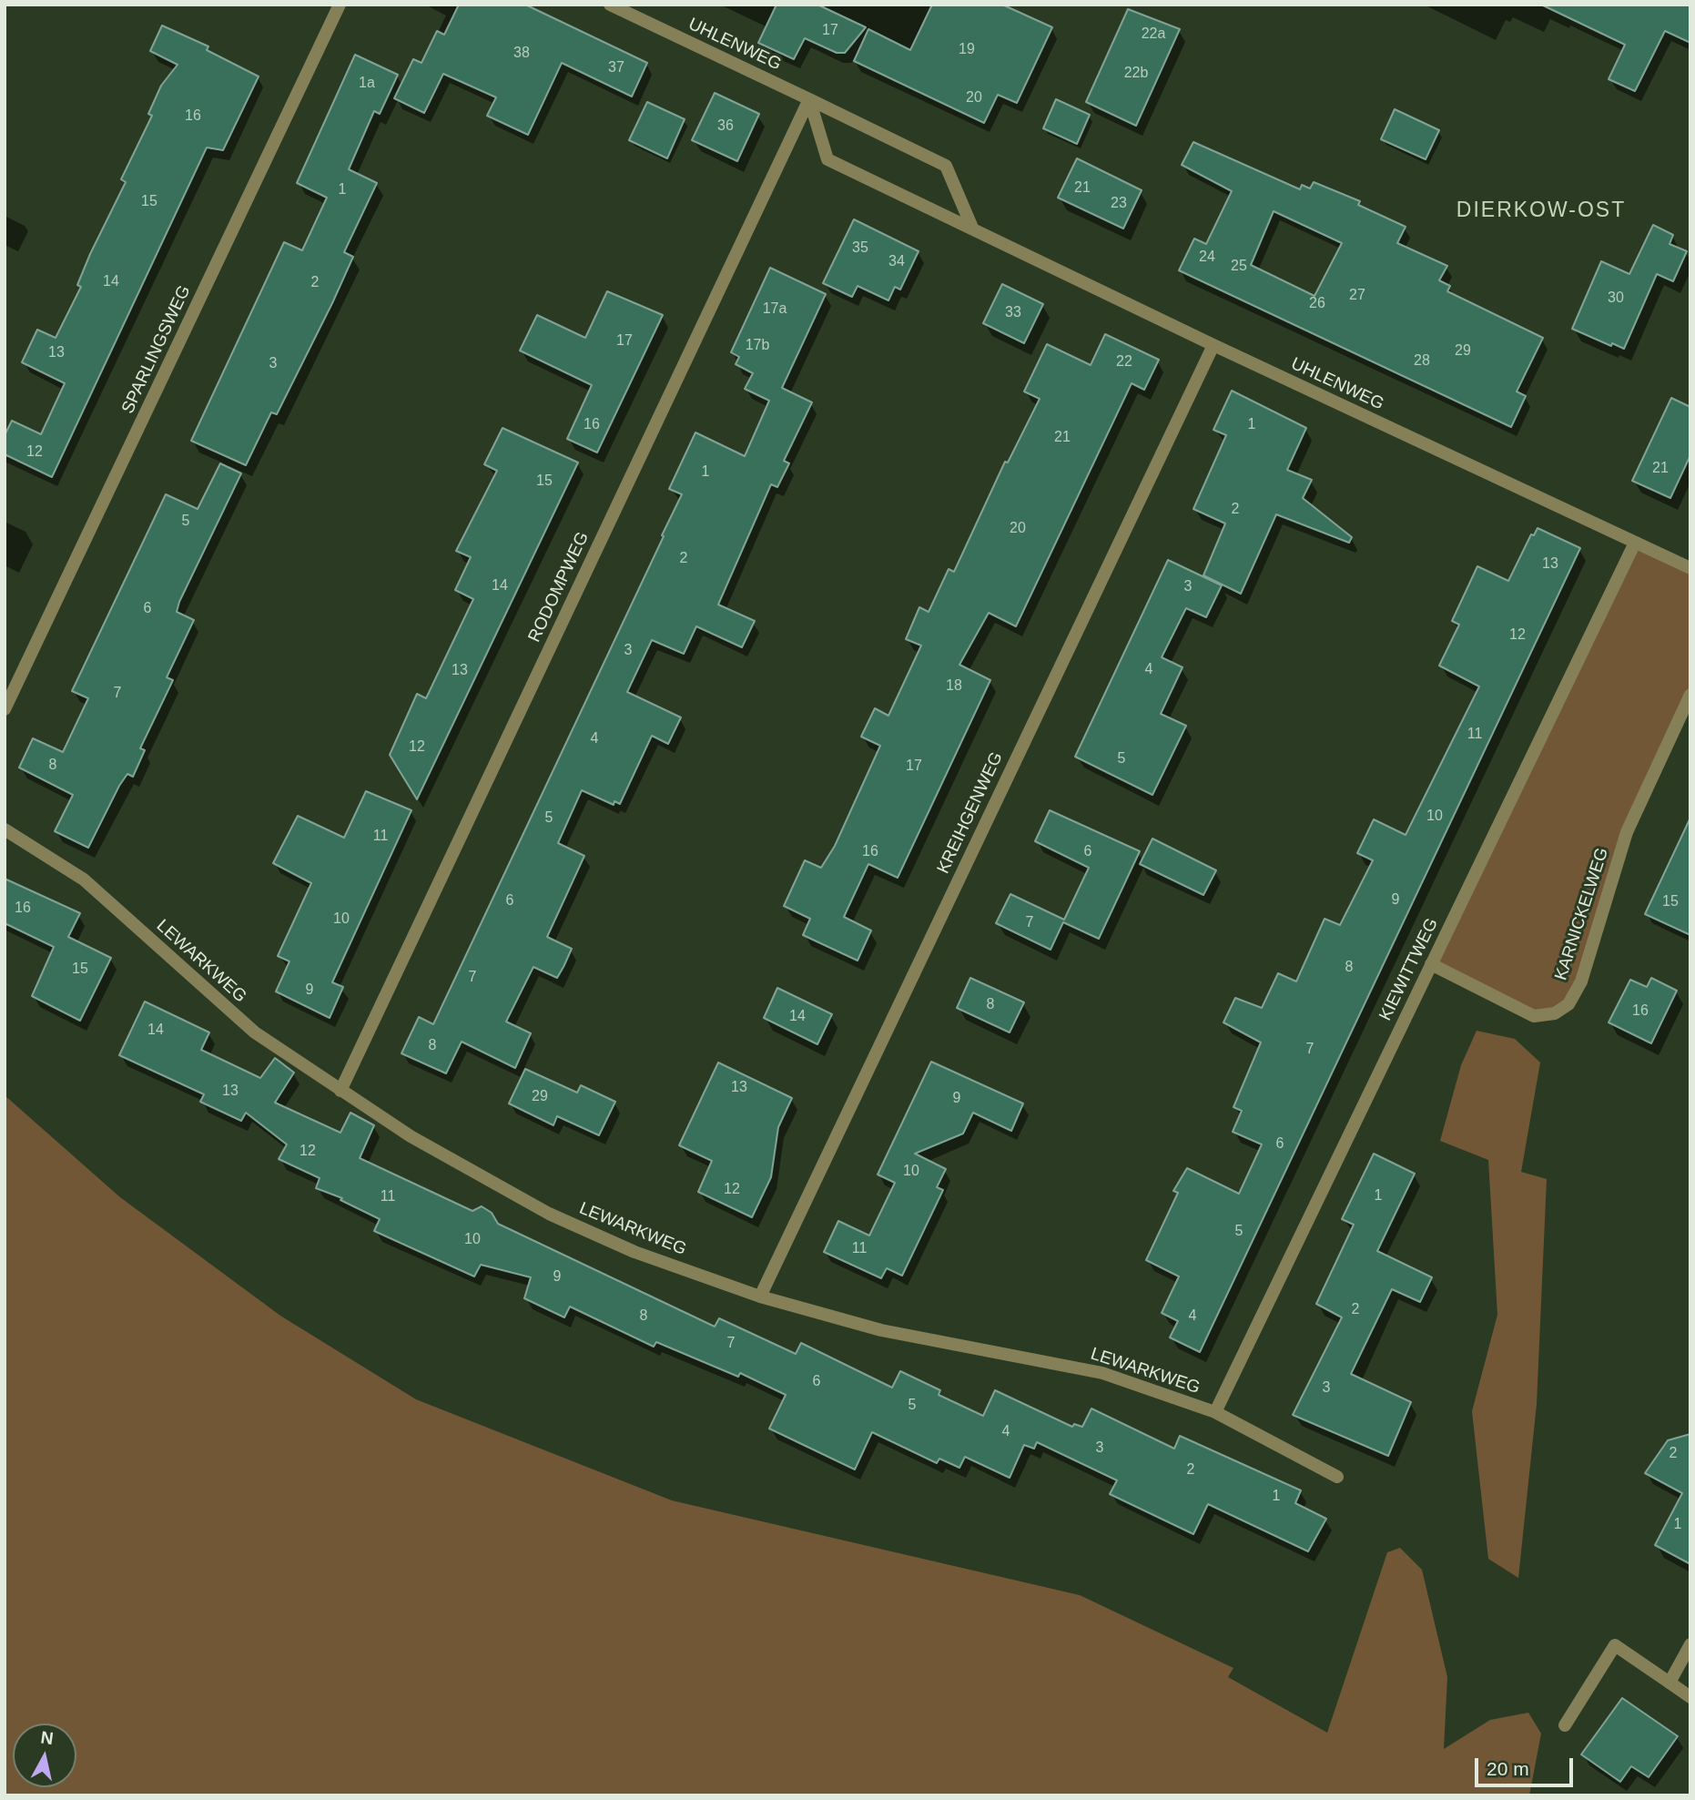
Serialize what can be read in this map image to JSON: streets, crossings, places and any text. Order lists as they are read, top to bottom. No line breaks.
{"streets":{"street":["UHLENWEG","SPARLINGSWEG","RODOMPWEG","KREIHGENWEG","KARNICKELWEG","LEWARKWEG","KIEWITTWEG"]},"crossings":[["UHLENWEG","RODOMPWEG"],["UHLENWEG","KREIHGENWEG"],["UHLENWEG","KIEWITTWEG"],["RODOMPWEG","LEWARKWEG"],["KREIHGENWEG","LEWARKWEG"],["KARNICKELWEG","KIEWITTWEG"],["LEWARKWEG","KIEWITTWEG"]],"districts":["DIERKOW-OST"],"house_numbers":["17","22a","19","38","37","22b","1a","20","16","36","21","1","15","23","35","24","34","25","14","2","27","30","26","17a","33","17","17b","29","13","28","22","3","16","1","21","12","21","1","15","2","5","20","2","13","14","3","6","12","3","4","13","18","7","11","4","12","5","8","17","10","5","11","16","6","9","6","15","16","10","7","8","15","7","9","8","16","14","14","8","7","13","13","29","9","6","12","10","12","1","11","5","10","11","9","2","8","4","7","6","3","5","4","3","2","2","1","1"],"scale_bar":"20 m","north":"top"}
